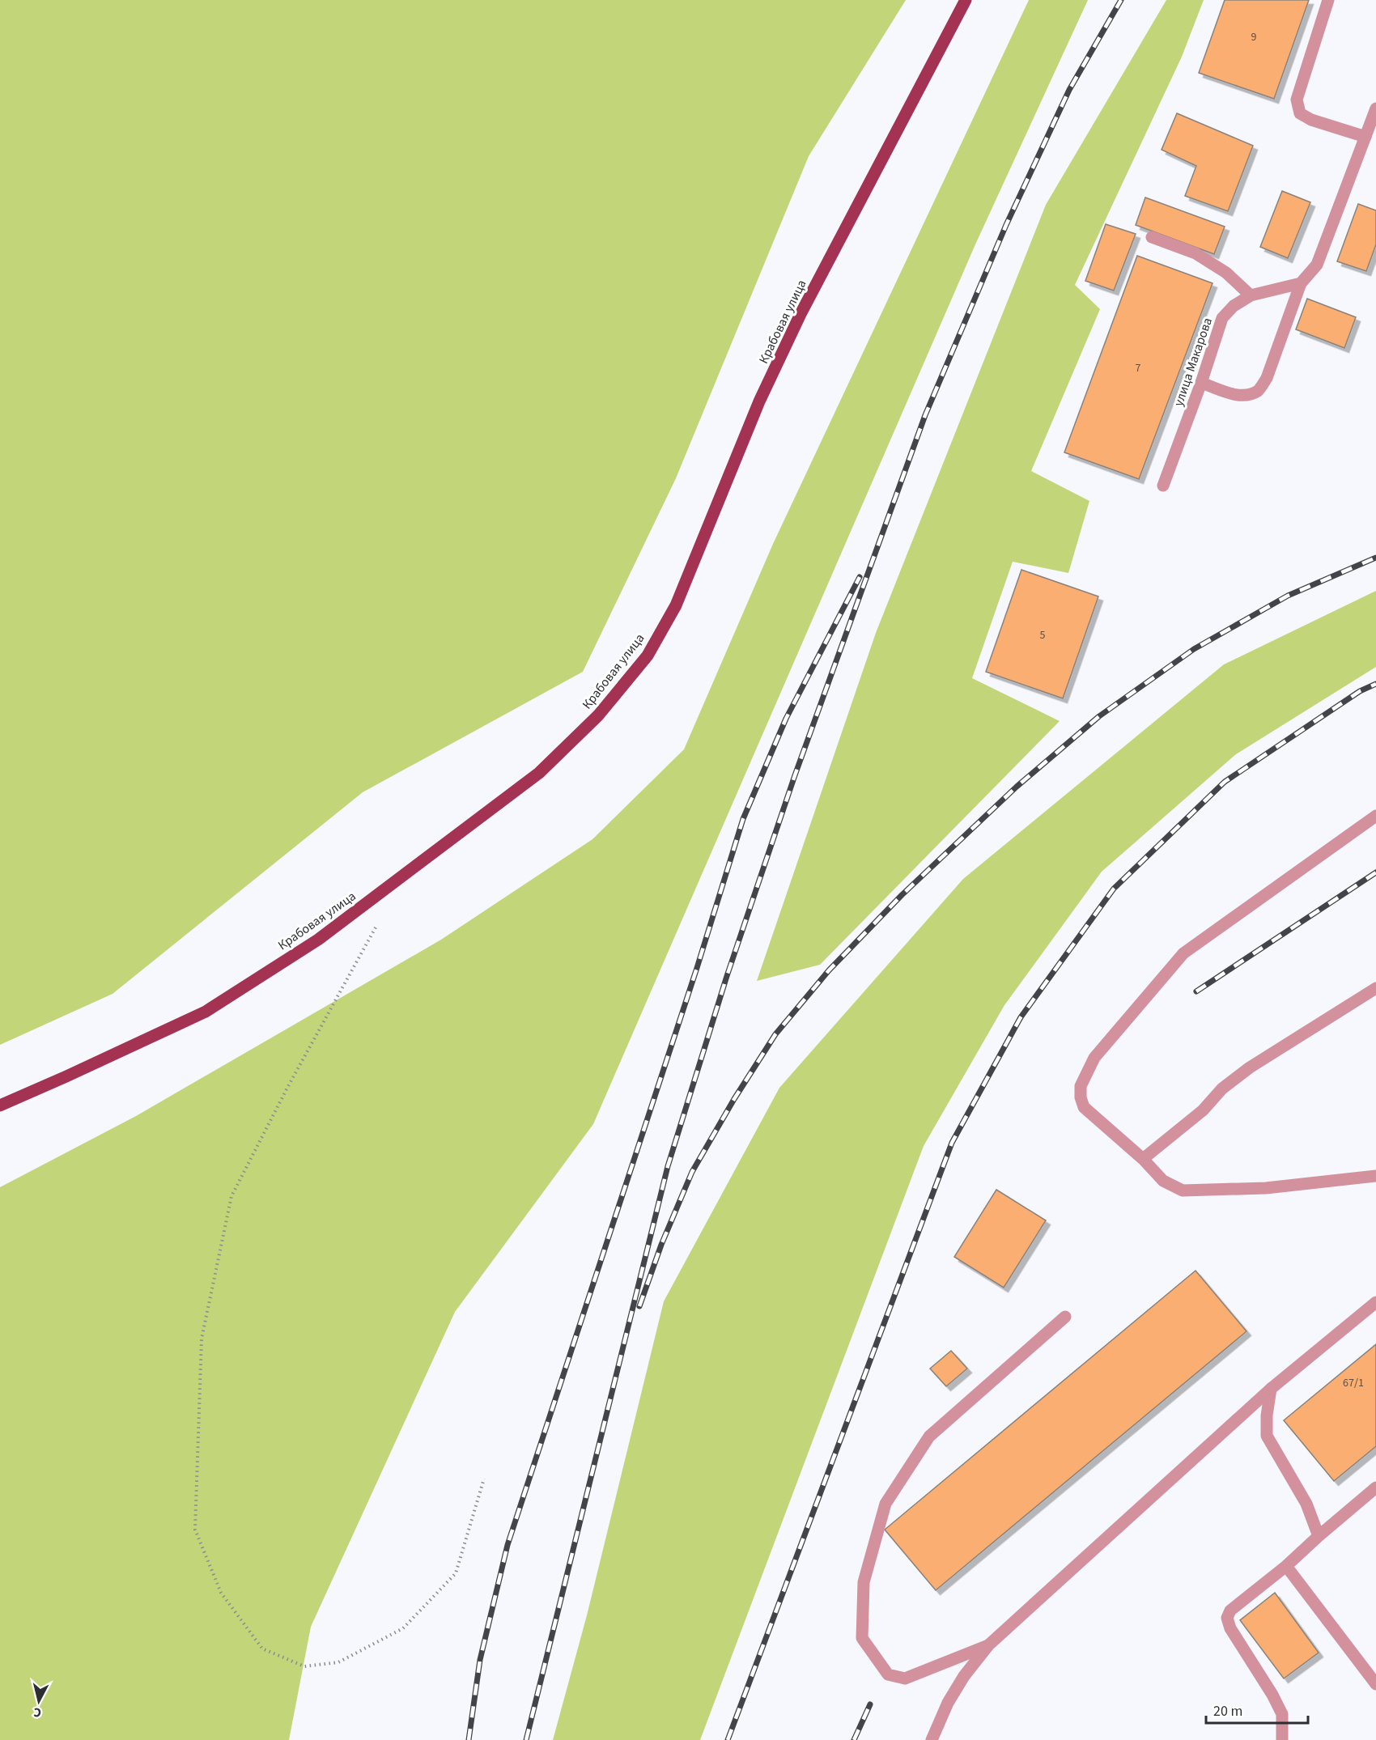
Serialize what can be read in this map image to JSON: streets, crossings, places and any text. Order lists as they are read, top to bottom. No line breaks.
{"streets":{"main road":["Крабовая улица"],"street":["улица Макарова"]},"house_numbers":["9","7","5","67/1"],"scale_bar":"20 m","north":"bottom"}
